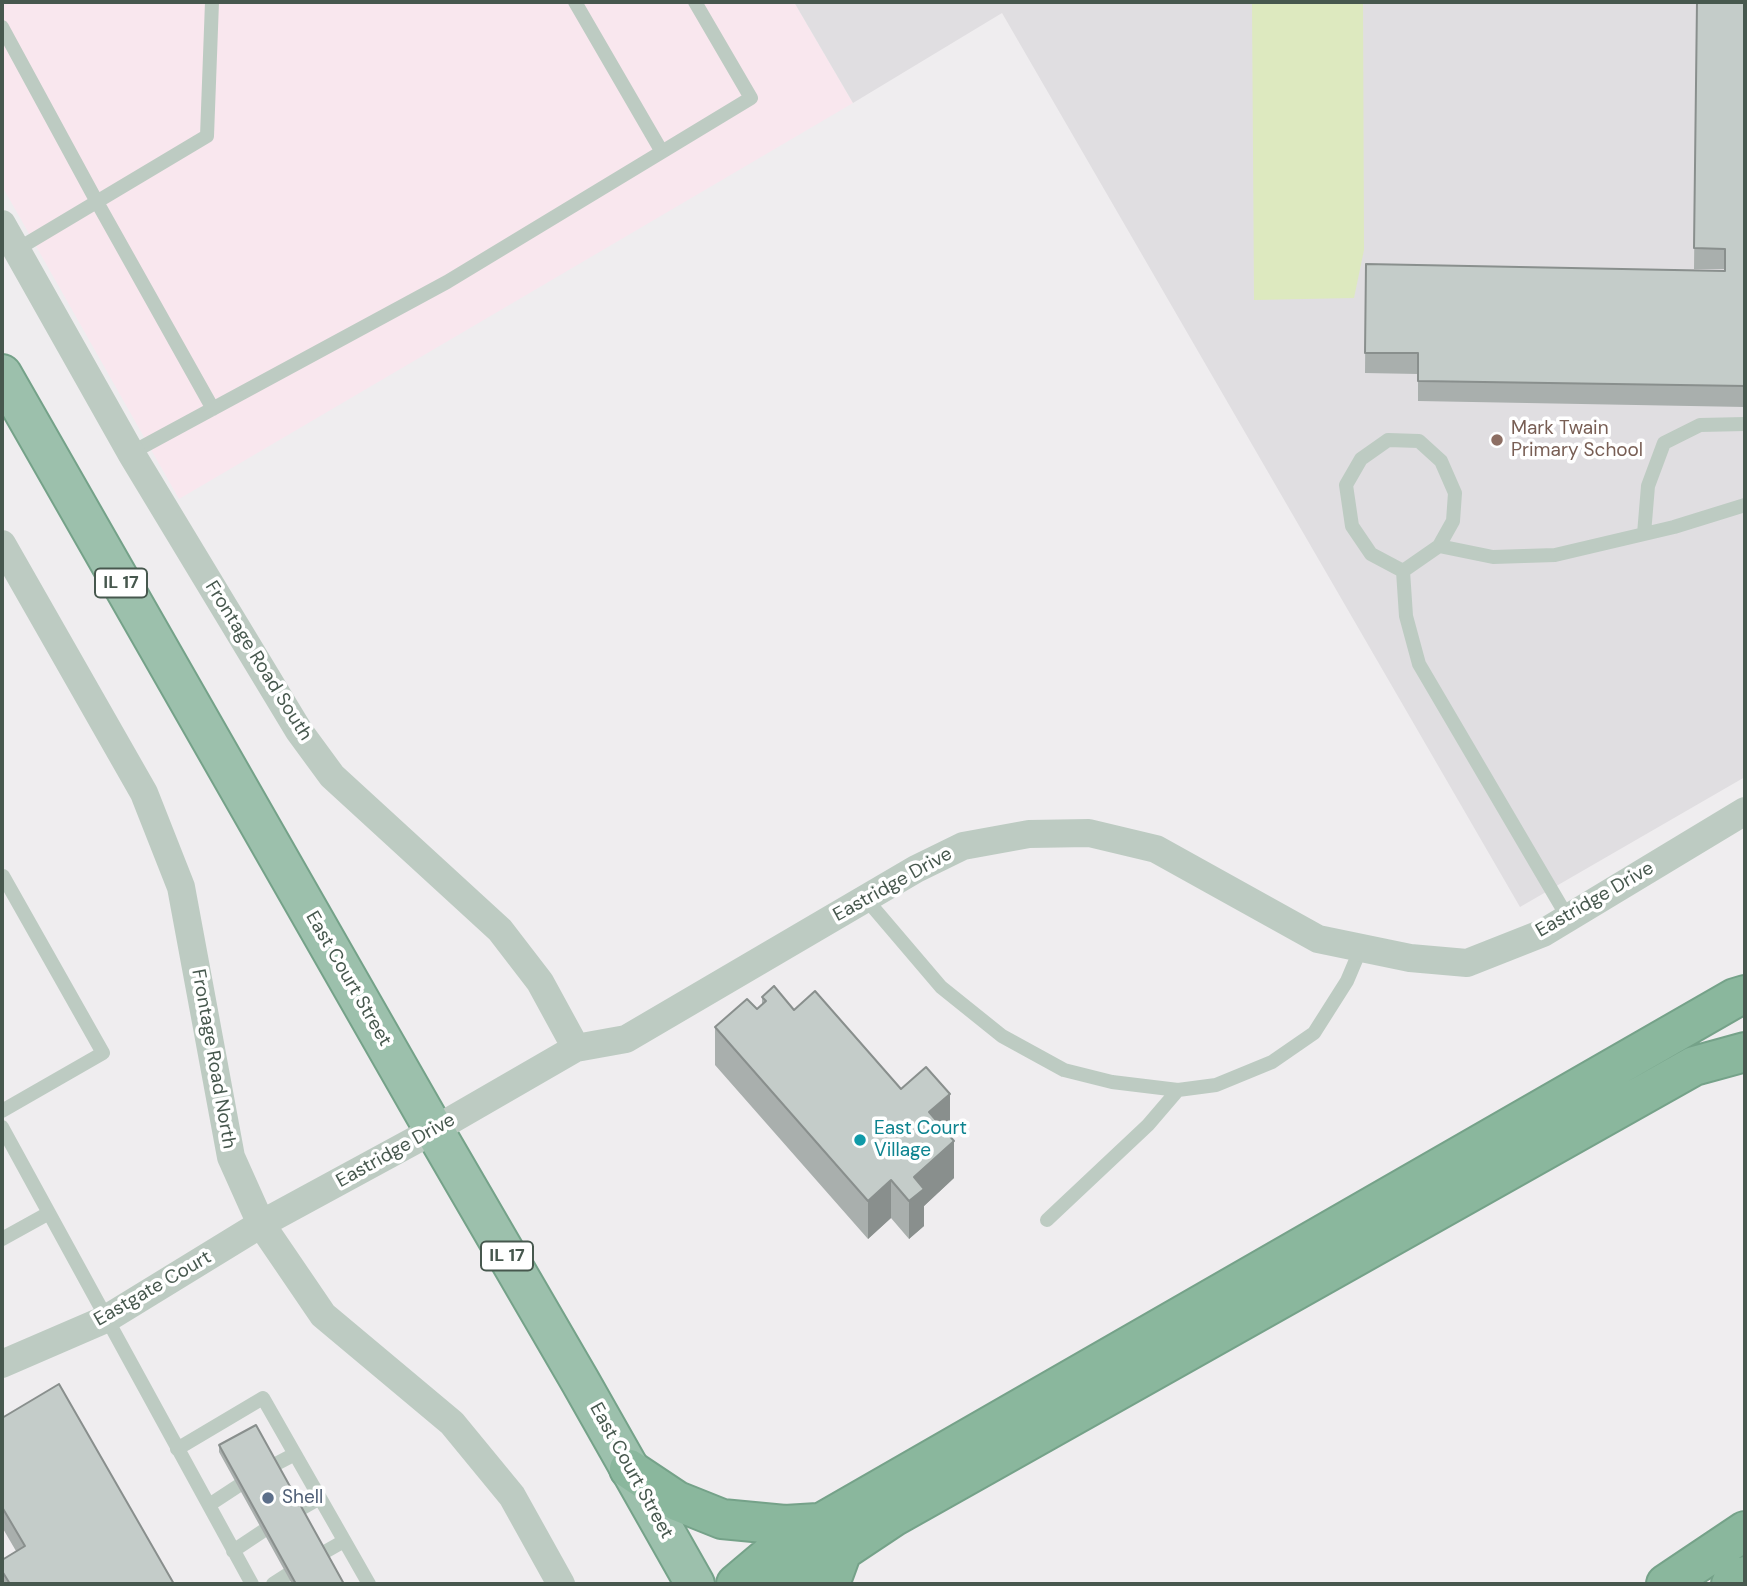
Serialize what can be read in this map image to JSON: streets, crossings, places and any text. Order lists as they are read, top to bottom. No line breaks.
{"streets":{"highway":["IL 17","East Court Street"],"street":["Frontage Road South","Eastridge Drive","Frontage Road North","Eastgate Court"]},"crossings":[["Frontage Road South","Eastridge Drive"],["Eastridge Drive","East Court Street"],["Eastridge Drive","Frontage Road North"],["Eastridge Drive","Eastgate Court"],["Frontage Road North","Eastgate Court"]],"places":["Mark Twain Primary School","East Court Village","Shell"]}
